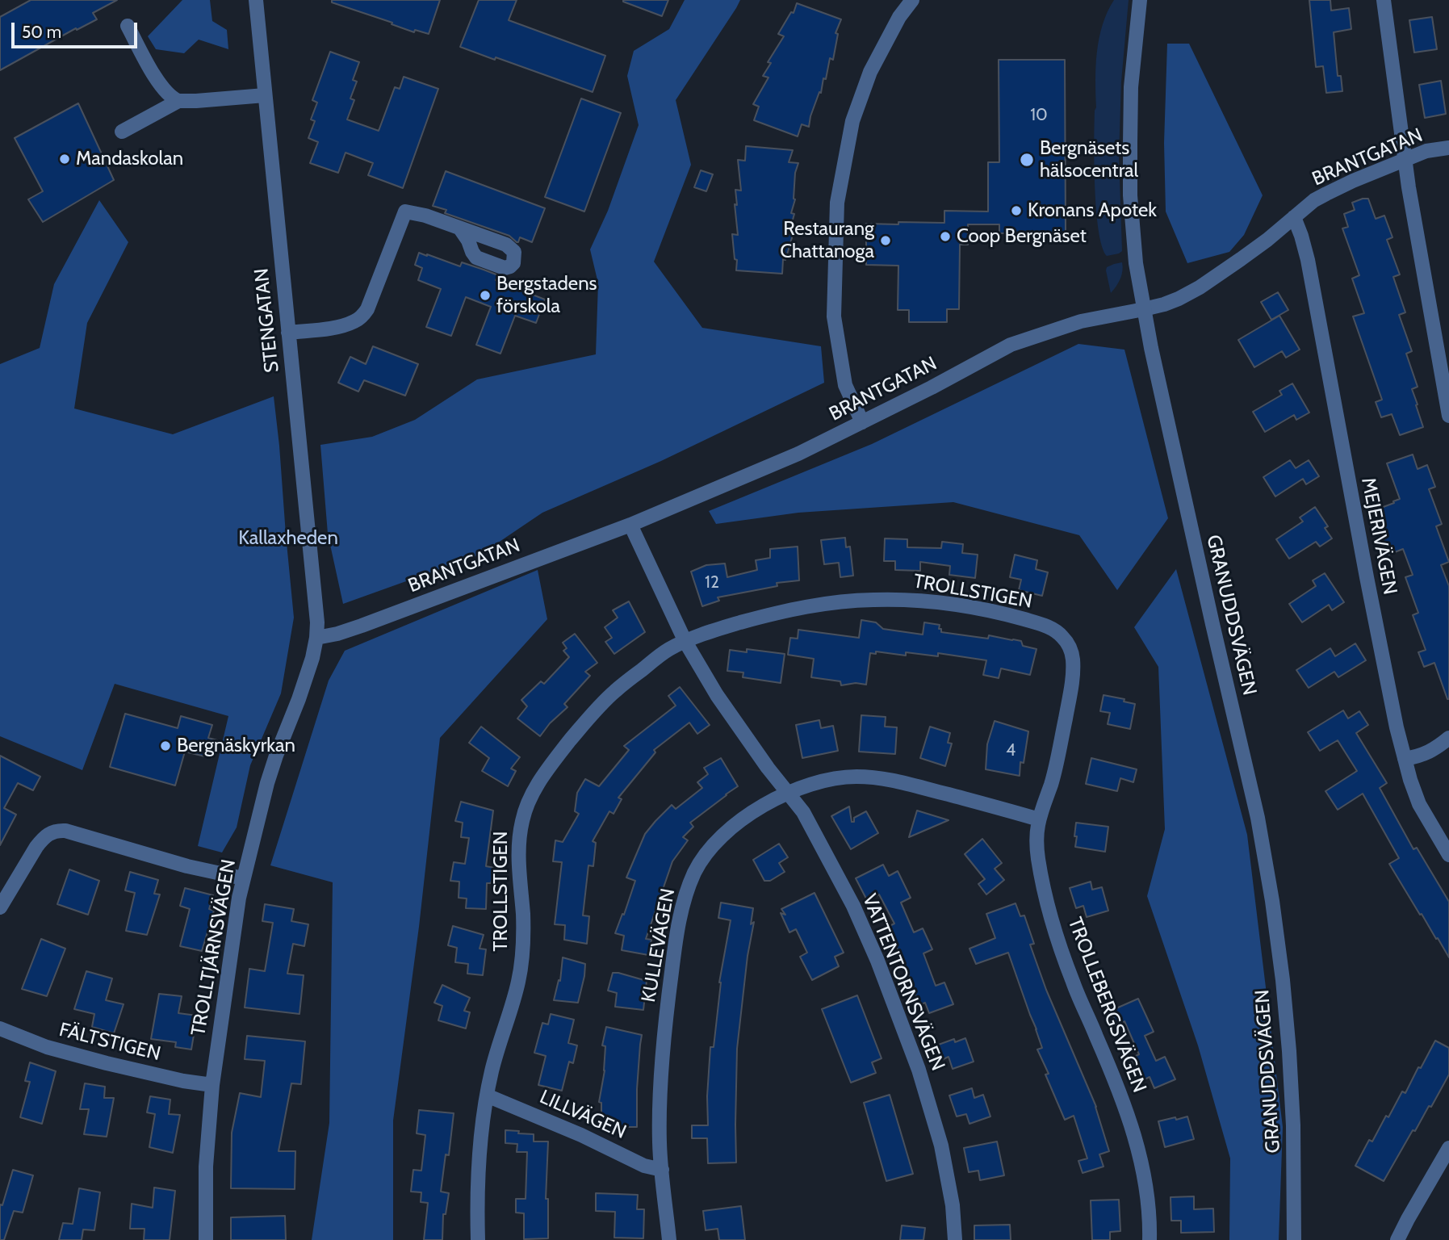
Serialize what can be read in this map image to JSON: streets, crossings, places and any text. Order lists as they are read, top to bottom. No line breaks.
{"streets":{"street":["BRANTGATAN","STENGATAN","MEJERIVÄGEN","TROLLSTIGEN","GRANUDDSVÄGEN","KULLEVÄGEN","TROLLTJÄRNSVÄGEN","VATTENTORNSVÄGEN","TROLLEBERGSVÄGEN","FÄLTSTIGEN","LILLVÄGEN"]},"crossings":[["BRANTGATAN","STENGATAN"],["BRANTGATAN","MEJERIVÄGEN"],["BRANTGATAN","GRANUDDSVÄGEN"],["BRANTGATAN","TROLLTJÄRNSVÄGEN"],["BRANTGATAN","VATTENTORNSVÄGEN"],["STENGATAN","TROLLTJÄRNSVÄGEN"],["TROLLSTIGEN","VATTENTORNSVÄGEN"],["TROLLSTIGEN","TROLLEBERGSVÄGEN"],["TROLLSTIGEN","LILLVÄGEN"],["KULLEVÄGEN","VATTENTORNSVÄGEN"],["KULLEVÄGEN","TROLLEBERGSVÄGEN"],["KULLEVÄGEN","LILLVÄGEN"],["TROLLTJÄRNSVÄGEN","FÄLTSTIGEN"]],"parks":["Kallaxheden"],"places":["Mandaskolan","Bergnäsets hälsocentral","Kronans Apotek","Coop Bergnäset","Restaurang Chattanoga","Bergstadens förskola","Bergnäskyrkan"],"house_numbers":["10","12","4"],"scale_bar":"50 m"}
